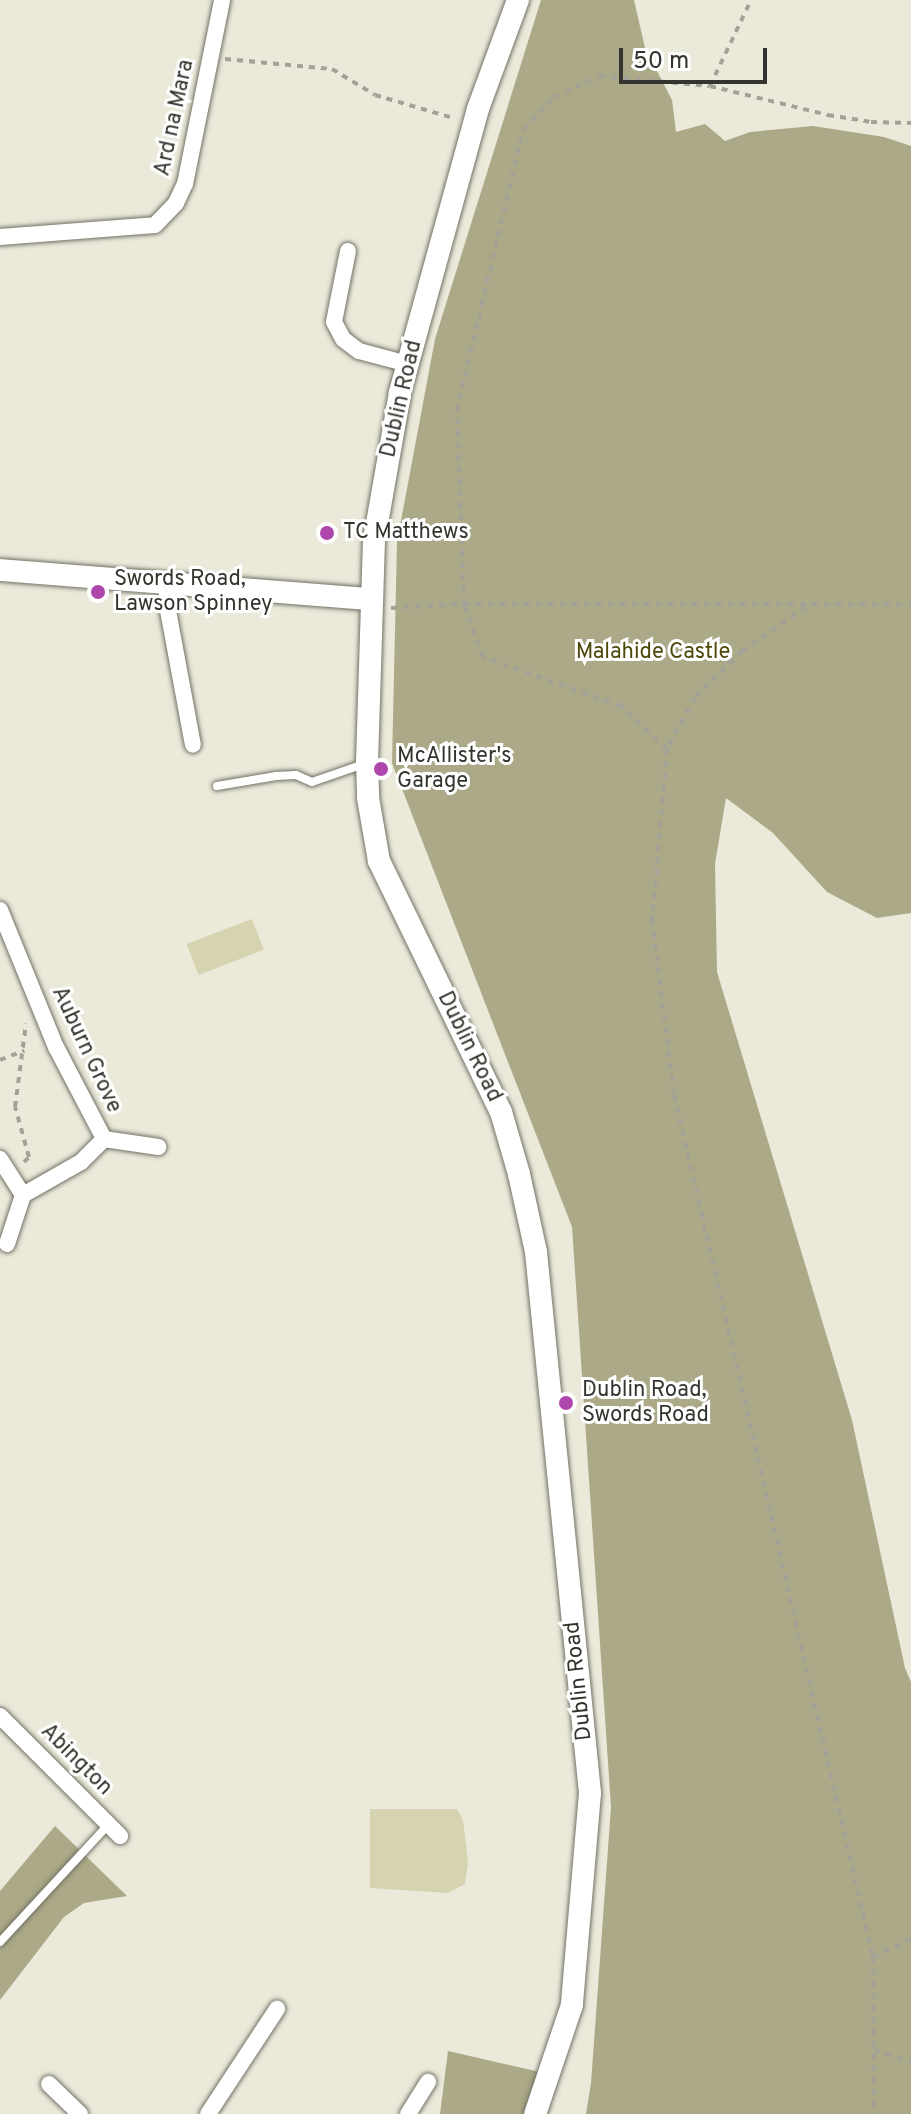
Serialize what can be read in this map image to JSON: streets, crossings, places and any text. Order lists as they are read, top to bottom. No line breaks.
{"streets":{"main road":["Dublin Road"],"street":["Ard na Mara","Auburn Grove","Abington"]},"parks":["Malahide Castle"],"places":["TC Matthews","Swords Road, Lawson Spinney","McAllister's Garage","Dublin Road, Swords Road"],"scale_bar":"50 m"}
